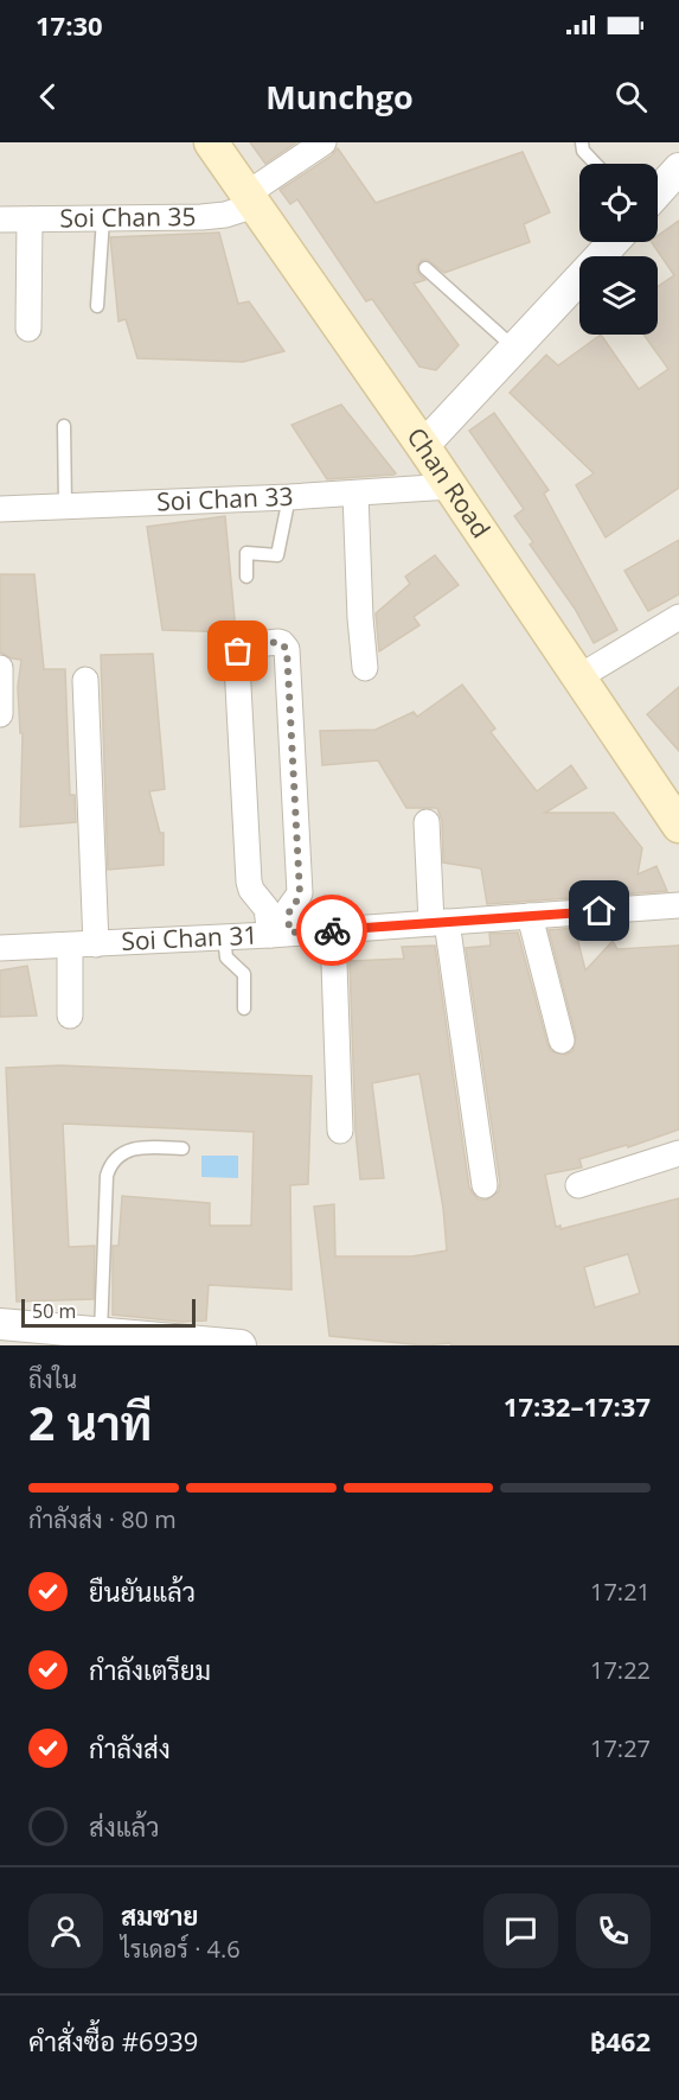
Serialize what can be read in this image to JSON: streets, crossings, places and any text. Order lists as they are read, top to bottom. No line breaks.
{"streets":{"main road":["Chan Road"],"street":["Soi Chan 35","Soi Chan 33","Soi Chan 31"]},"crossings":[["Soi Chan 35","Chan Road"],["Chan Road","Soi Chan 33"]],"scale_bar":"50 m","page":{"status":"17:30","header":"Munchgo","scale":"50 m","heading":["2 นาที","ถึงใน","17:32–17:37"],"panel":["สมชาย","ไรเดอร์ · 4.6","คำสั่งซื้อ #6939","฿462"],"bar":"กำลังส่ง · 80 m","list":[["ยืนยันแล้ว","17:21"],["กำลังเตรียม","17:22"],["กำลังส่ง","17:27"],"ส่งแล้ว"]}}
